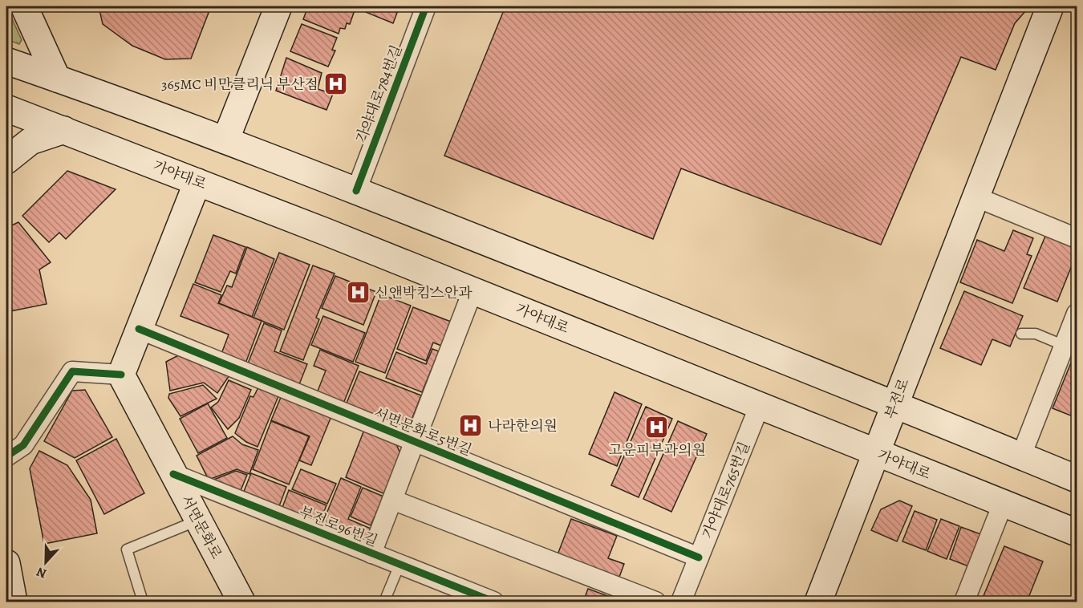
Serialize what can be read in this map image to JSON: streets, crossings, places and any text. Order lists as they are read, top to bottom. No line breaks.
{"streets":{"main road":["가야대로","부전로","서면문화로"],"street":["가야대로784번길","서면문화로5번길","가야대로765번길","부전로96번길"]},"crossings":[["가야대로","부전로"],["가야대로","가야대로765번길"],["가야대로","부전로96번길"],["서면문화로5번길","가야대로765번길"],["서면문화로5번길","부전로96번길"],["부전로96번길","서면문화로"]],"places":{"hospital":["365MC 비만클리닉 부산점","신앤박킴스안과","나라한의원","고운피부과의원"]},"north":"bottom"}
